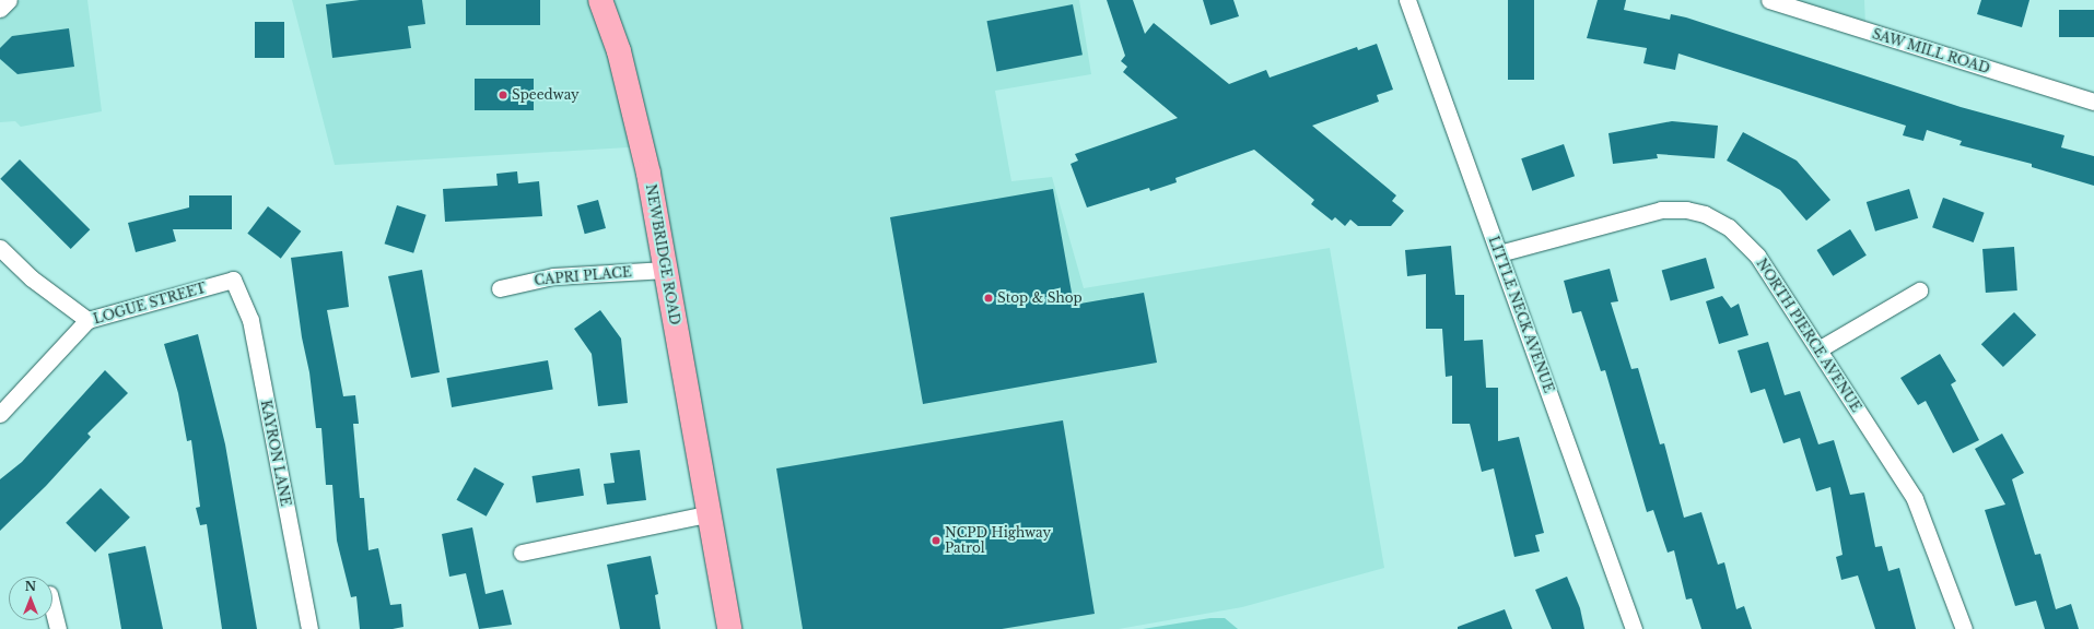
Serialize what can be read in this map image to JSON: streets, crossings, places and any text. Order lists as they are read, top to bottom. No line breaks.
{"streets":{"main road":["NEWBRIDGE ROAD"],"street":["SAW MILL ROAD","CAPRI PLACE","LOGUE STREET","LITTLE NECK AVENUE","NORTH PIERCE AVENUE","KAYRON LANE"]},"crossings":[["NEWBRIDGE ROAD","CAPRI PLACE"],["LOGUE STREET","KAYRON LANE"],["LITTLE NECK AVENUE","NORTH PIERCE AVENUE"]],"places":["Speedway","Stop & Shop","NCPD Highway Patrol"],"north":"top"}
